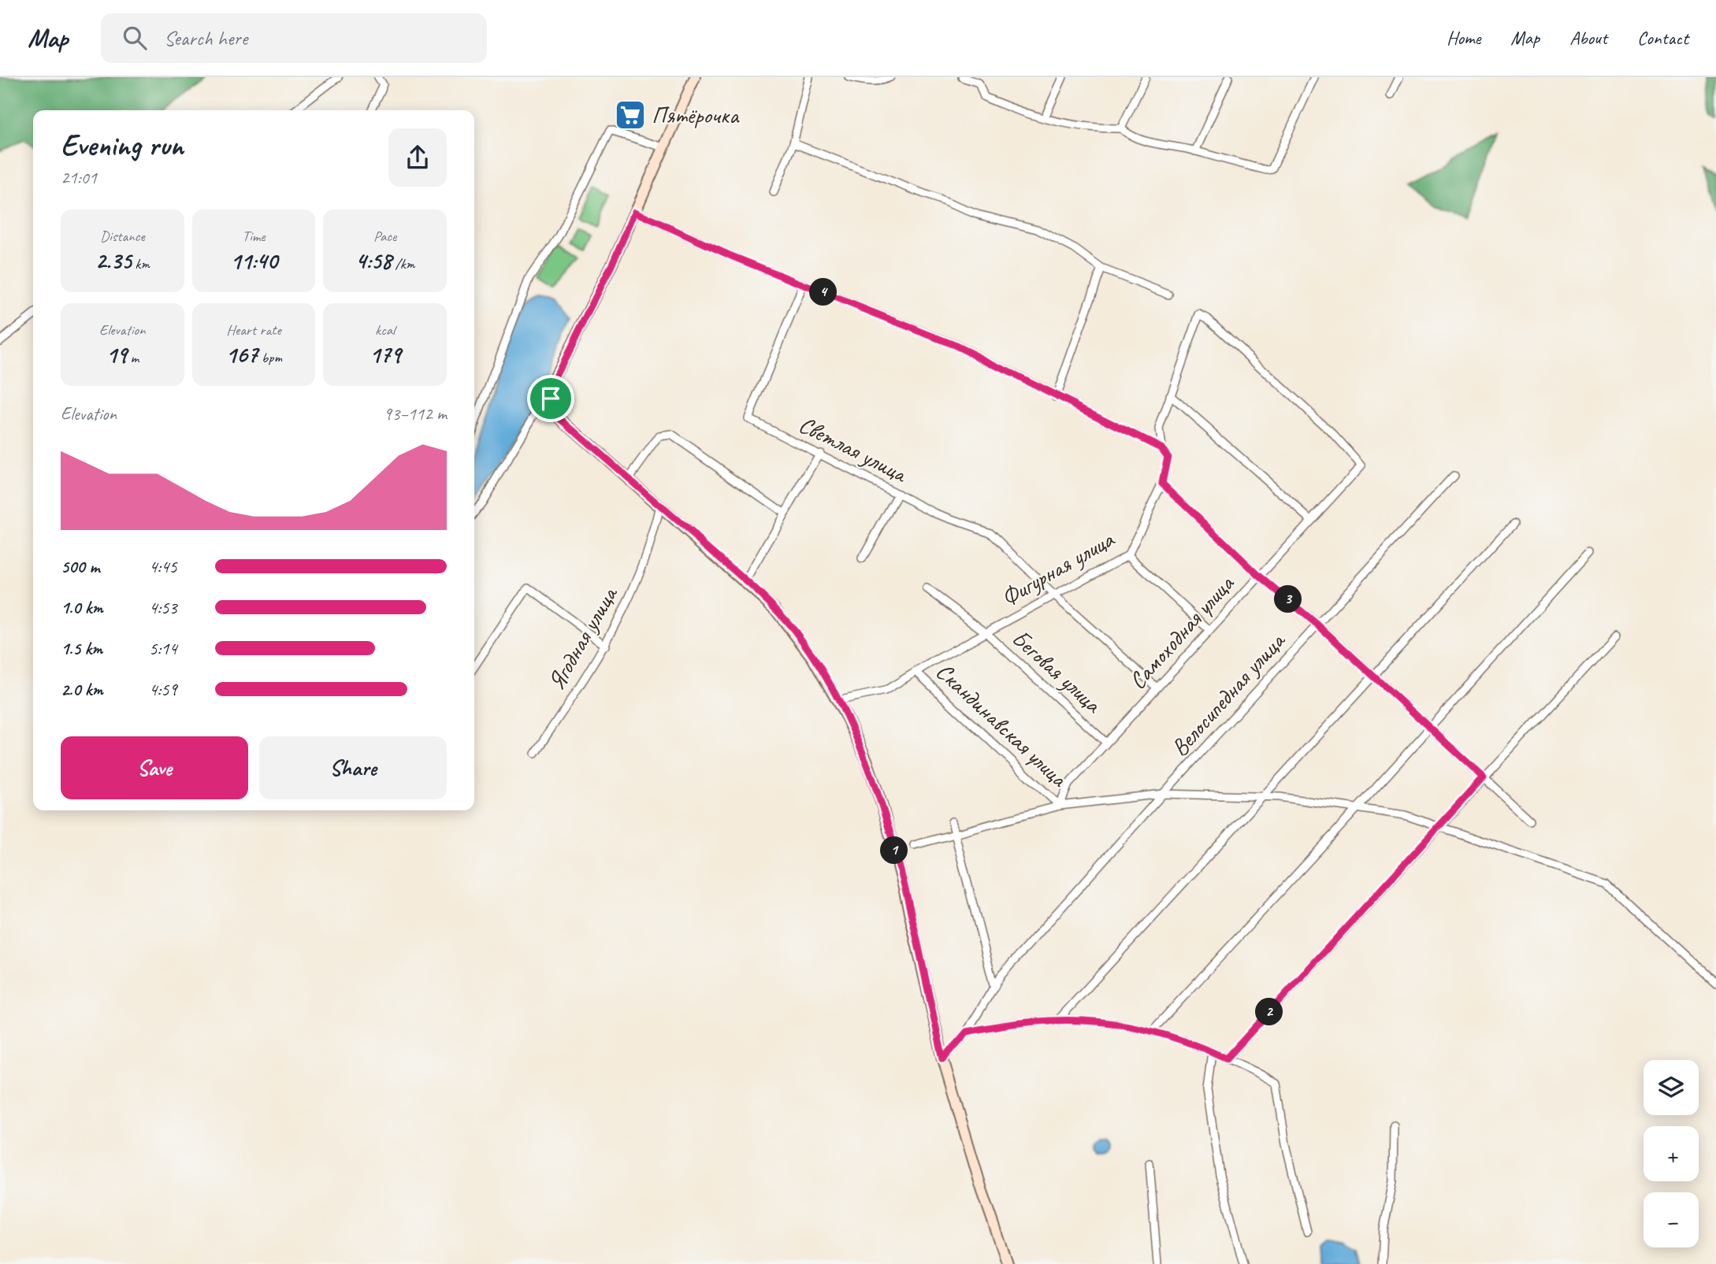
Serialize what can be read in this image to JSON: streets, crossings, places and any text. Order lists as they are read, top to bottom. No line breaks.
{"streets":{"street":["Светлая улица","Фигурная улица","Самоходная улица","Ягодная улица","Беговая улица","Велосипедная улица","Скандинавская улица"]},"crossings":[["Светлая улица","Фигурная улица"],["Светлая улица","Самоходная улица"],["Фигурная улица","Самоходная улица"],["Фигурная улица","Беговая улица"],["Фигурная улица","Скандинавская улица"],["Самоходная улица","Беговая улица"],["Самоходная улица","Скандинавская улица"]],"places":{"supermarket":["Пятёрочка"]},"page":{"header":"Map","search":"Search here","nav":["Home","Map","About","Contact"],"heading":["Evening run","21:01"],"stats":[["Distance","2.35 km"],["Time","11:40"],["Pace","4:58 /km"],["Elevation","19 m"],["Heart rate","167 bpm"],["kcal","179"]],"pins":["4","3","1","2"],"chart":["Elevation","93–112 m"],"list":[{"name":"500 m","note":"4:45"},{"name":"1.0 km","note":"4:53"},{"name":"1.5 km","note":"5:14"},{"name":"2.0 km","note":"4:59"}],"buttons":["Save","Share"],"map_buttons":["+","−"]}}
